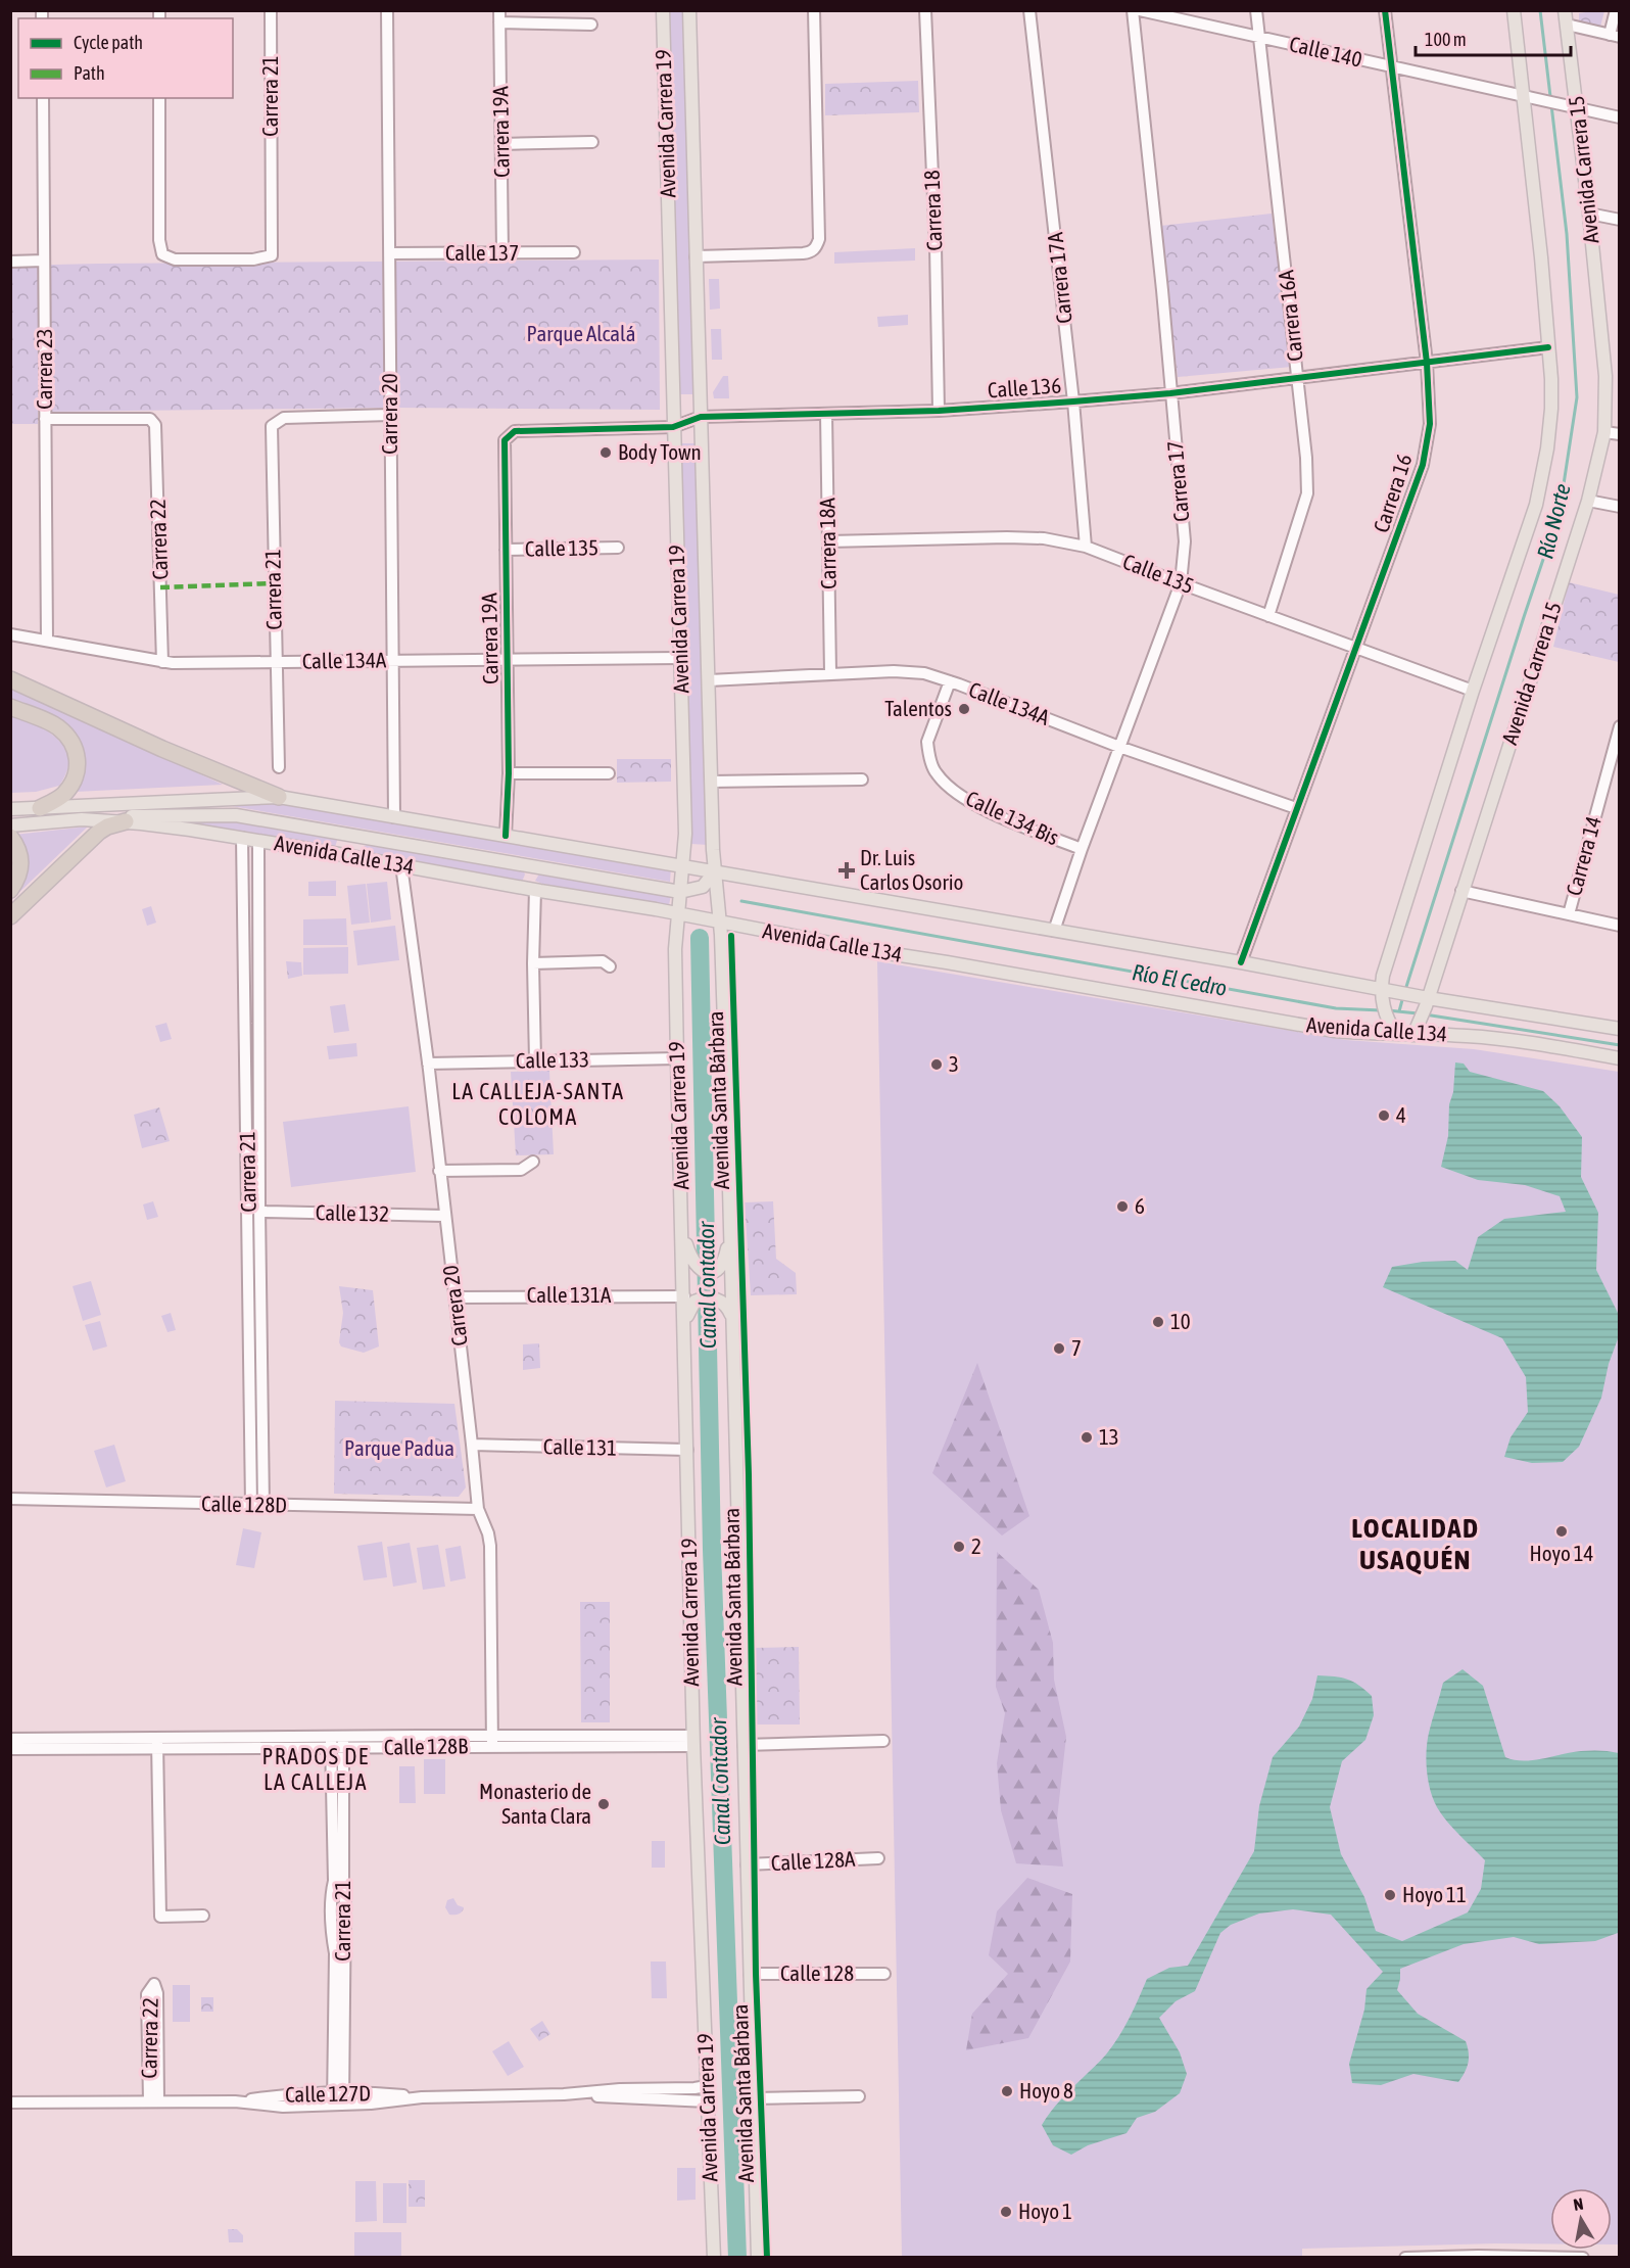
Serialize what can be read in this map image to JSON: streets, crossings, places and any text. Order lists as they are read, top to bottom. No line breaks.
{"streets":{"main road":["Avenida Carrera 19","Avenida Carrera 15","Avenida Calle 134"],"street":["Calle 140","Carrera 21","Carrera 19A","Carrera 18","Calle 137","Carrera 17A","Carrera 16A","Carrera 23","Calle 136","Carrera 20","Carrera 17","Carrera 16","Carrera 22","Carrera 18A","Calle 135","Calle 134A","Calle 134 Bis","Carrera 14","Calle 133","Calle 132","Calle 131A","Calle 131","Calle 128D","Calle 128B","Calle 128A","Calle 128","Calle 127D"],"cycle path":["Avenida Santa Bárbara"]},"crossings":[["Calle 140","Avenida Carrera 15"],["Calle 140","Carrera 16A"],["Calle 140","Carrera 16"],["Carrera 21","Carrera 20"],["Carrera 21","Calle 134A"],["Carrera 21","Avenida Calle 134"],["Carrera 21","Calle 132"],["Carrera 21","Calle 128D"],["Carrera 21","Calle 128B"],["Carrera 21","Calle 127D"],["Avenida Carrera 19","Calle 136"],["Avenida Carrera 19","Calle 134A"],["Avenida Carrera 19","Avenida Calle 134"],["Avenida Carrera 19","Calle 133"],["Avenida Carrera 19","Calle 131A"],["Avenida Carrera 19","Calle 131"],["Avenida Carrera 19","Calle 128B"],["Avenida Carrera 19","Calle 128A"],["Avenida Carrera 19","Calle 128"],["Avenida Carrera 19","Calle 127D"],["Carrera 19A","Calle 137"],["Carrera 19A","Calle 136"],["Carrera 19A","Calle 135"],["Carrera 19A","Calle 134A"],["Carrera 19A","Avenida Calle 134"],["Avenida Carrera 15","Avenida Calle 134"],["Carrera 18","Calle 136"],["Calle 137","Carrera 20"],["Carrera 17A","Calle 136"],["Carrera 17A","Calle 135"],["Carrera 16A","Calle 136"],["Carrera 16A","Calle 135"],["Carrera 23","Carrera 22"],["Carrera 23","Calle 134A"],["Calle 136","Carrera 17"],["Calle 136","Carrera 16"],["Calle 136","Carrera 18A"],["Carrera 20","Calle 134A"],["Carrera 20","Avenida Calle 134"],["Carrera 20","Calle 133"],["Carrera 20","Calle 132"],["Carrera 20","Calle 131A"],["Carrera 20","Calle 131"],["Carrera 20","Calle 128D"],["Carrera 20","Calle 128B"],["Carrera 17","Calle 135"],["Carrera 17","Calle 134A"],["Carrera 17","Calle 134 Bis"],["Carrera 17","Avenida Calle 134"],["Carrera 16","Calle 135"],["Carrera 16","Calle 134A"],["Carrera 16","Avenida Calle 134"],["Carrera 22","Calle 134A"],["Carrera 22","Calle 127D"],["Carrera 18A","Calle 135"],["Carrera 18A","Calle 134A"],["Calle 134A","Calle 134 Bis"]],"districts":["LA CALLEJA-SANTA COLOMA","LOCALIDAD USAQUÉN","PRADOS DE LA CALLEJA"],"water":["Río Norte","Río El Cedro","Canal Contador"],"parks":["Parque Alcalá","Parque Padua"],"places":{"other":["Body Town","Talentos","3","4","6","10","7","13","Hoyo 14","2","Monasterio de Santa Clara","Hoyo 11","Hoyo 8","Hoyo 1"],"health":["Dr. Luis Carlos Osorio"]},"legend":["Cycle path","Path"],"scale_bar":"100 m","north":"top"}
